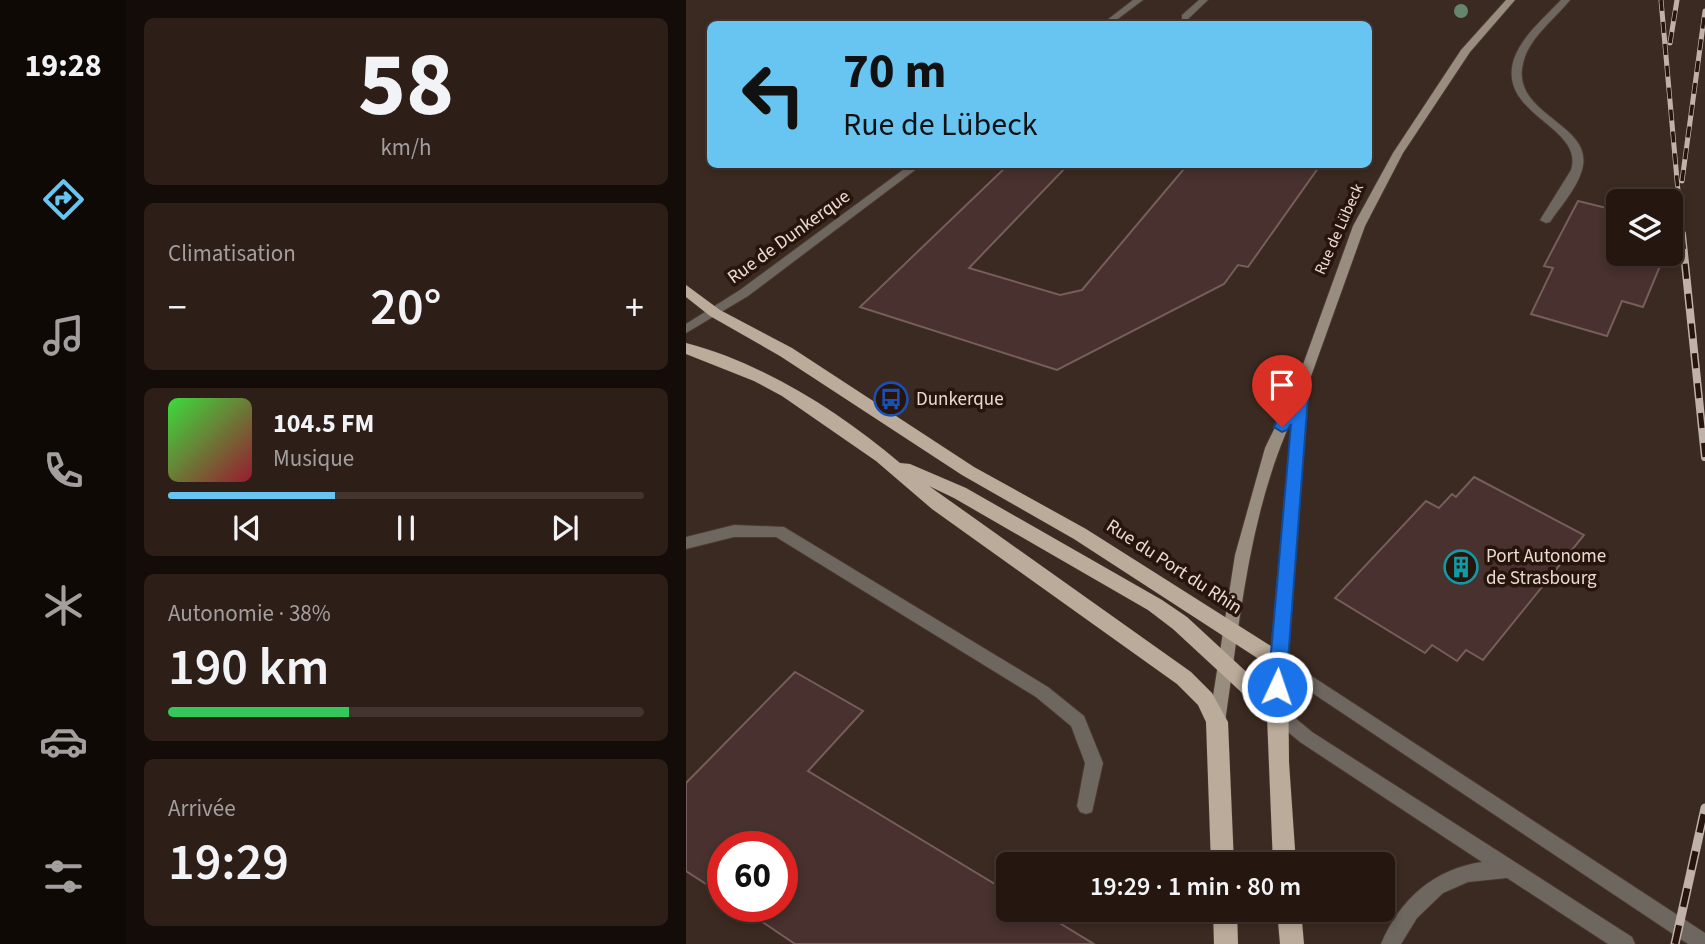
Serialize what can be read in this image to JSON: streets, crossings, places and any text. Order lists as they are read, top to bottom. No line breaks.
{"streets":{"main road":["Rue de Lübeck","Rue du Port du Rhin"],"street":["Rue de Dunkerque"]},"crossings":[["Rue de Lübeck","Rue du Port du Rhin"],["Rue de Dunkerque","Rue du Port du Rhin"]],"places":{"bus stop":["Dunkerque"],"building":["Port Autonome de Strasbourg"]},"page":{"tabs":"19:28","tile":[["58","km/h"],"Climatisation",["Autonomie · 38%","190 km"],["Arrivée","19:29"]],"turn":["70 m","Rue de Lübeck"],"heat":["−","20°","+"],"song":["104.5 FM","Musique"],"limit":"60","trip":"19:29 · 1 min · 80 m"}}
